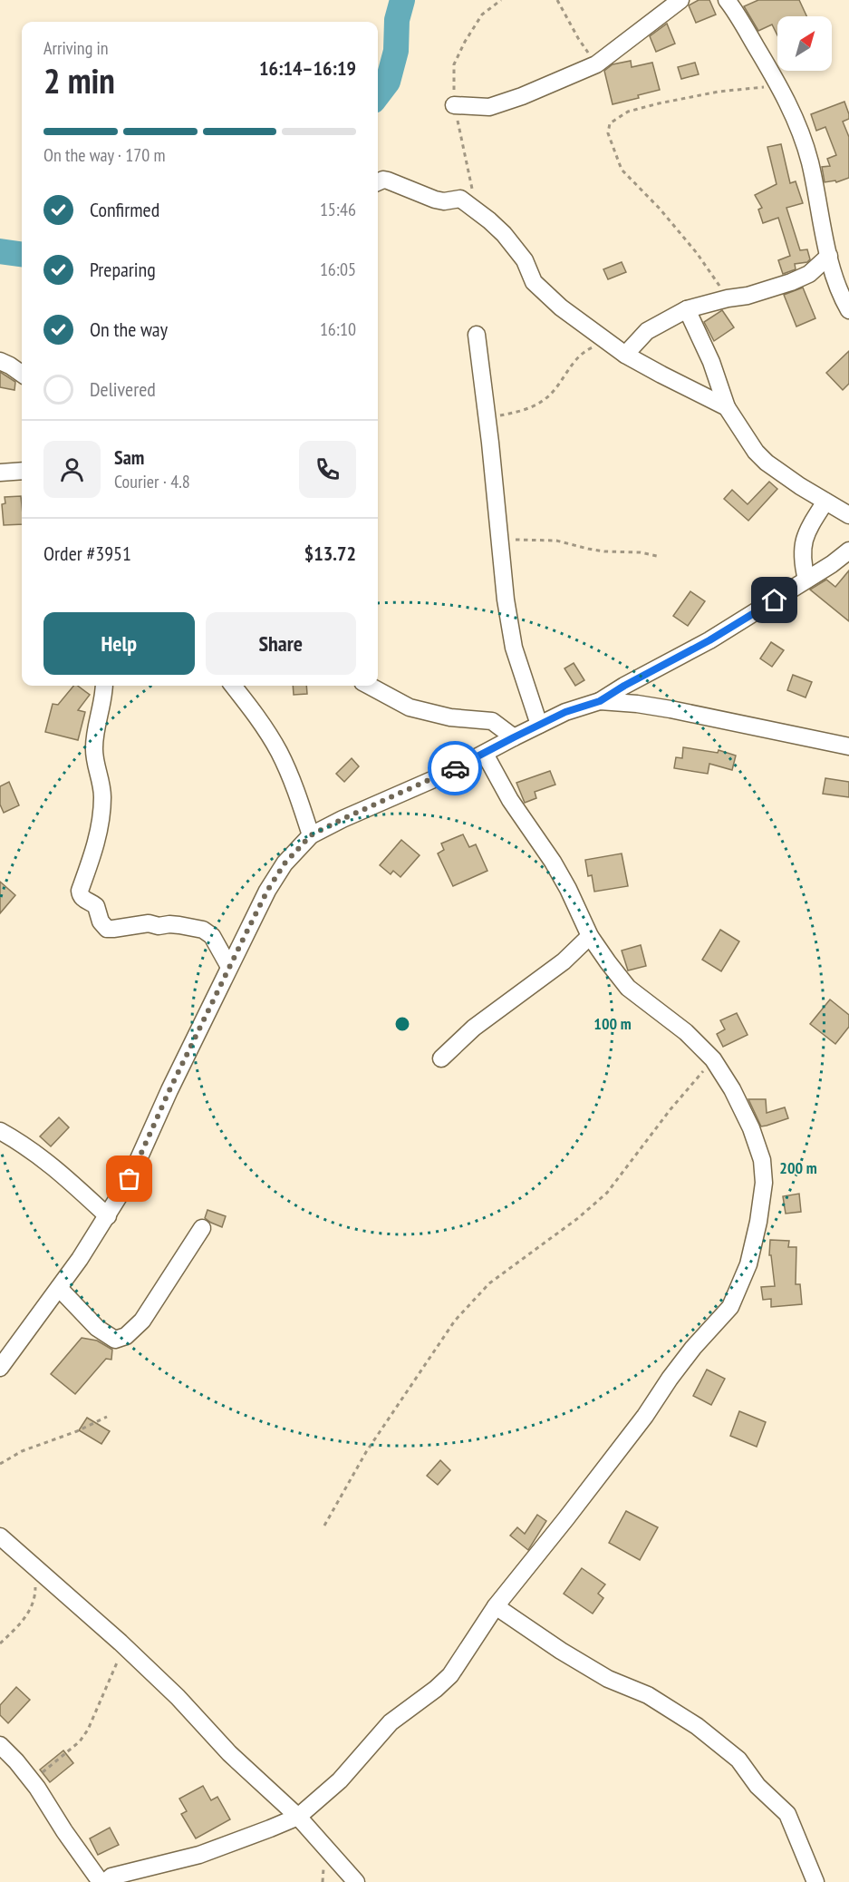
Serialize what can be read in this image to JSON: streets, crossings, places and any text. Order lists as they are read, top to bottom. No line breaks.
{"north":"top right","page":{"heading":["2 min","Arriving in","16:14–16:19"],"panel":["Sam","Courier · 4.8","Order #3951","$13.72"],"bar":"On the way · 170 m","list":[["Confirmed","15:46"],["Preparing","16:05"],["On the way","16:10"],"Delivered"],"buttons":["Help","Share"]},"rings":["100 m","200 m"]}
